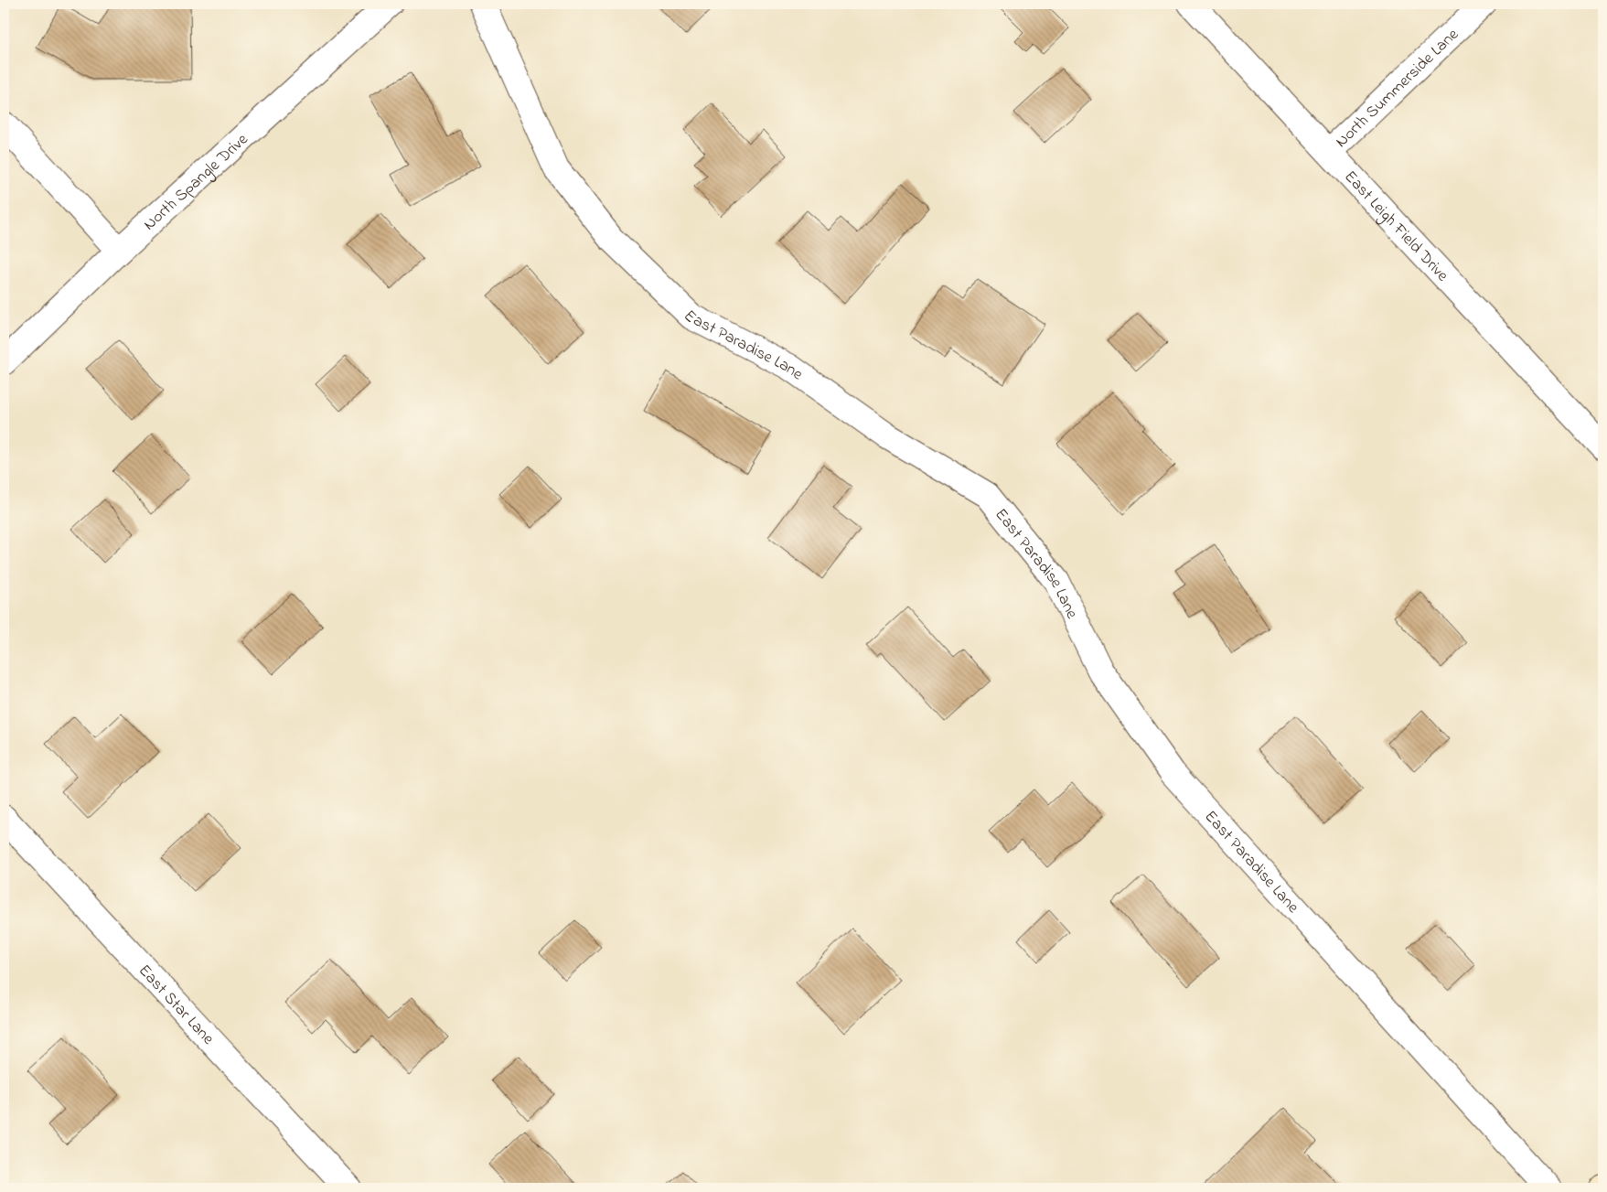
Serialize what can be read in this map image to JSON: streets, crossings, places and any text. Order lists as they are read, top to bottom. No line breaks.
{"streets":{"street":["North Summerside Lane","North Spangle Drive","East Leigh Field Drive","East Paradise Lane","East Star Lane"]},"crossings":[["North Summerside Lane","East Leigh Field Drive"]]}
